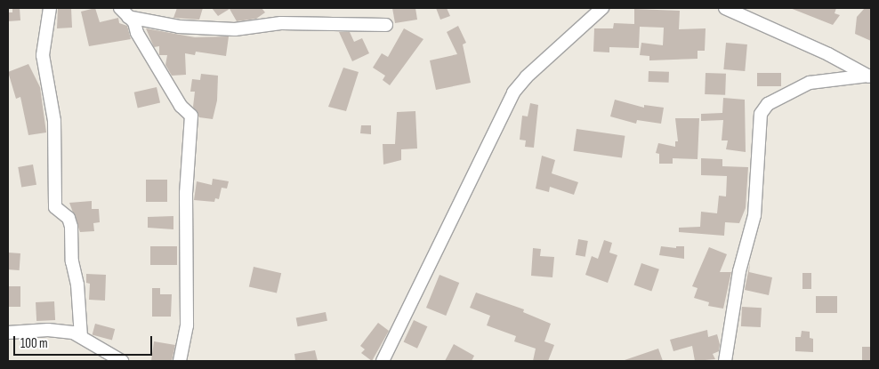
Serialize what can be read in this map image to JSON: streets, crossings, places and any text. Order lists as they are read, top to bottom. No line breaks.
{"scale_bar":"100 m"}
